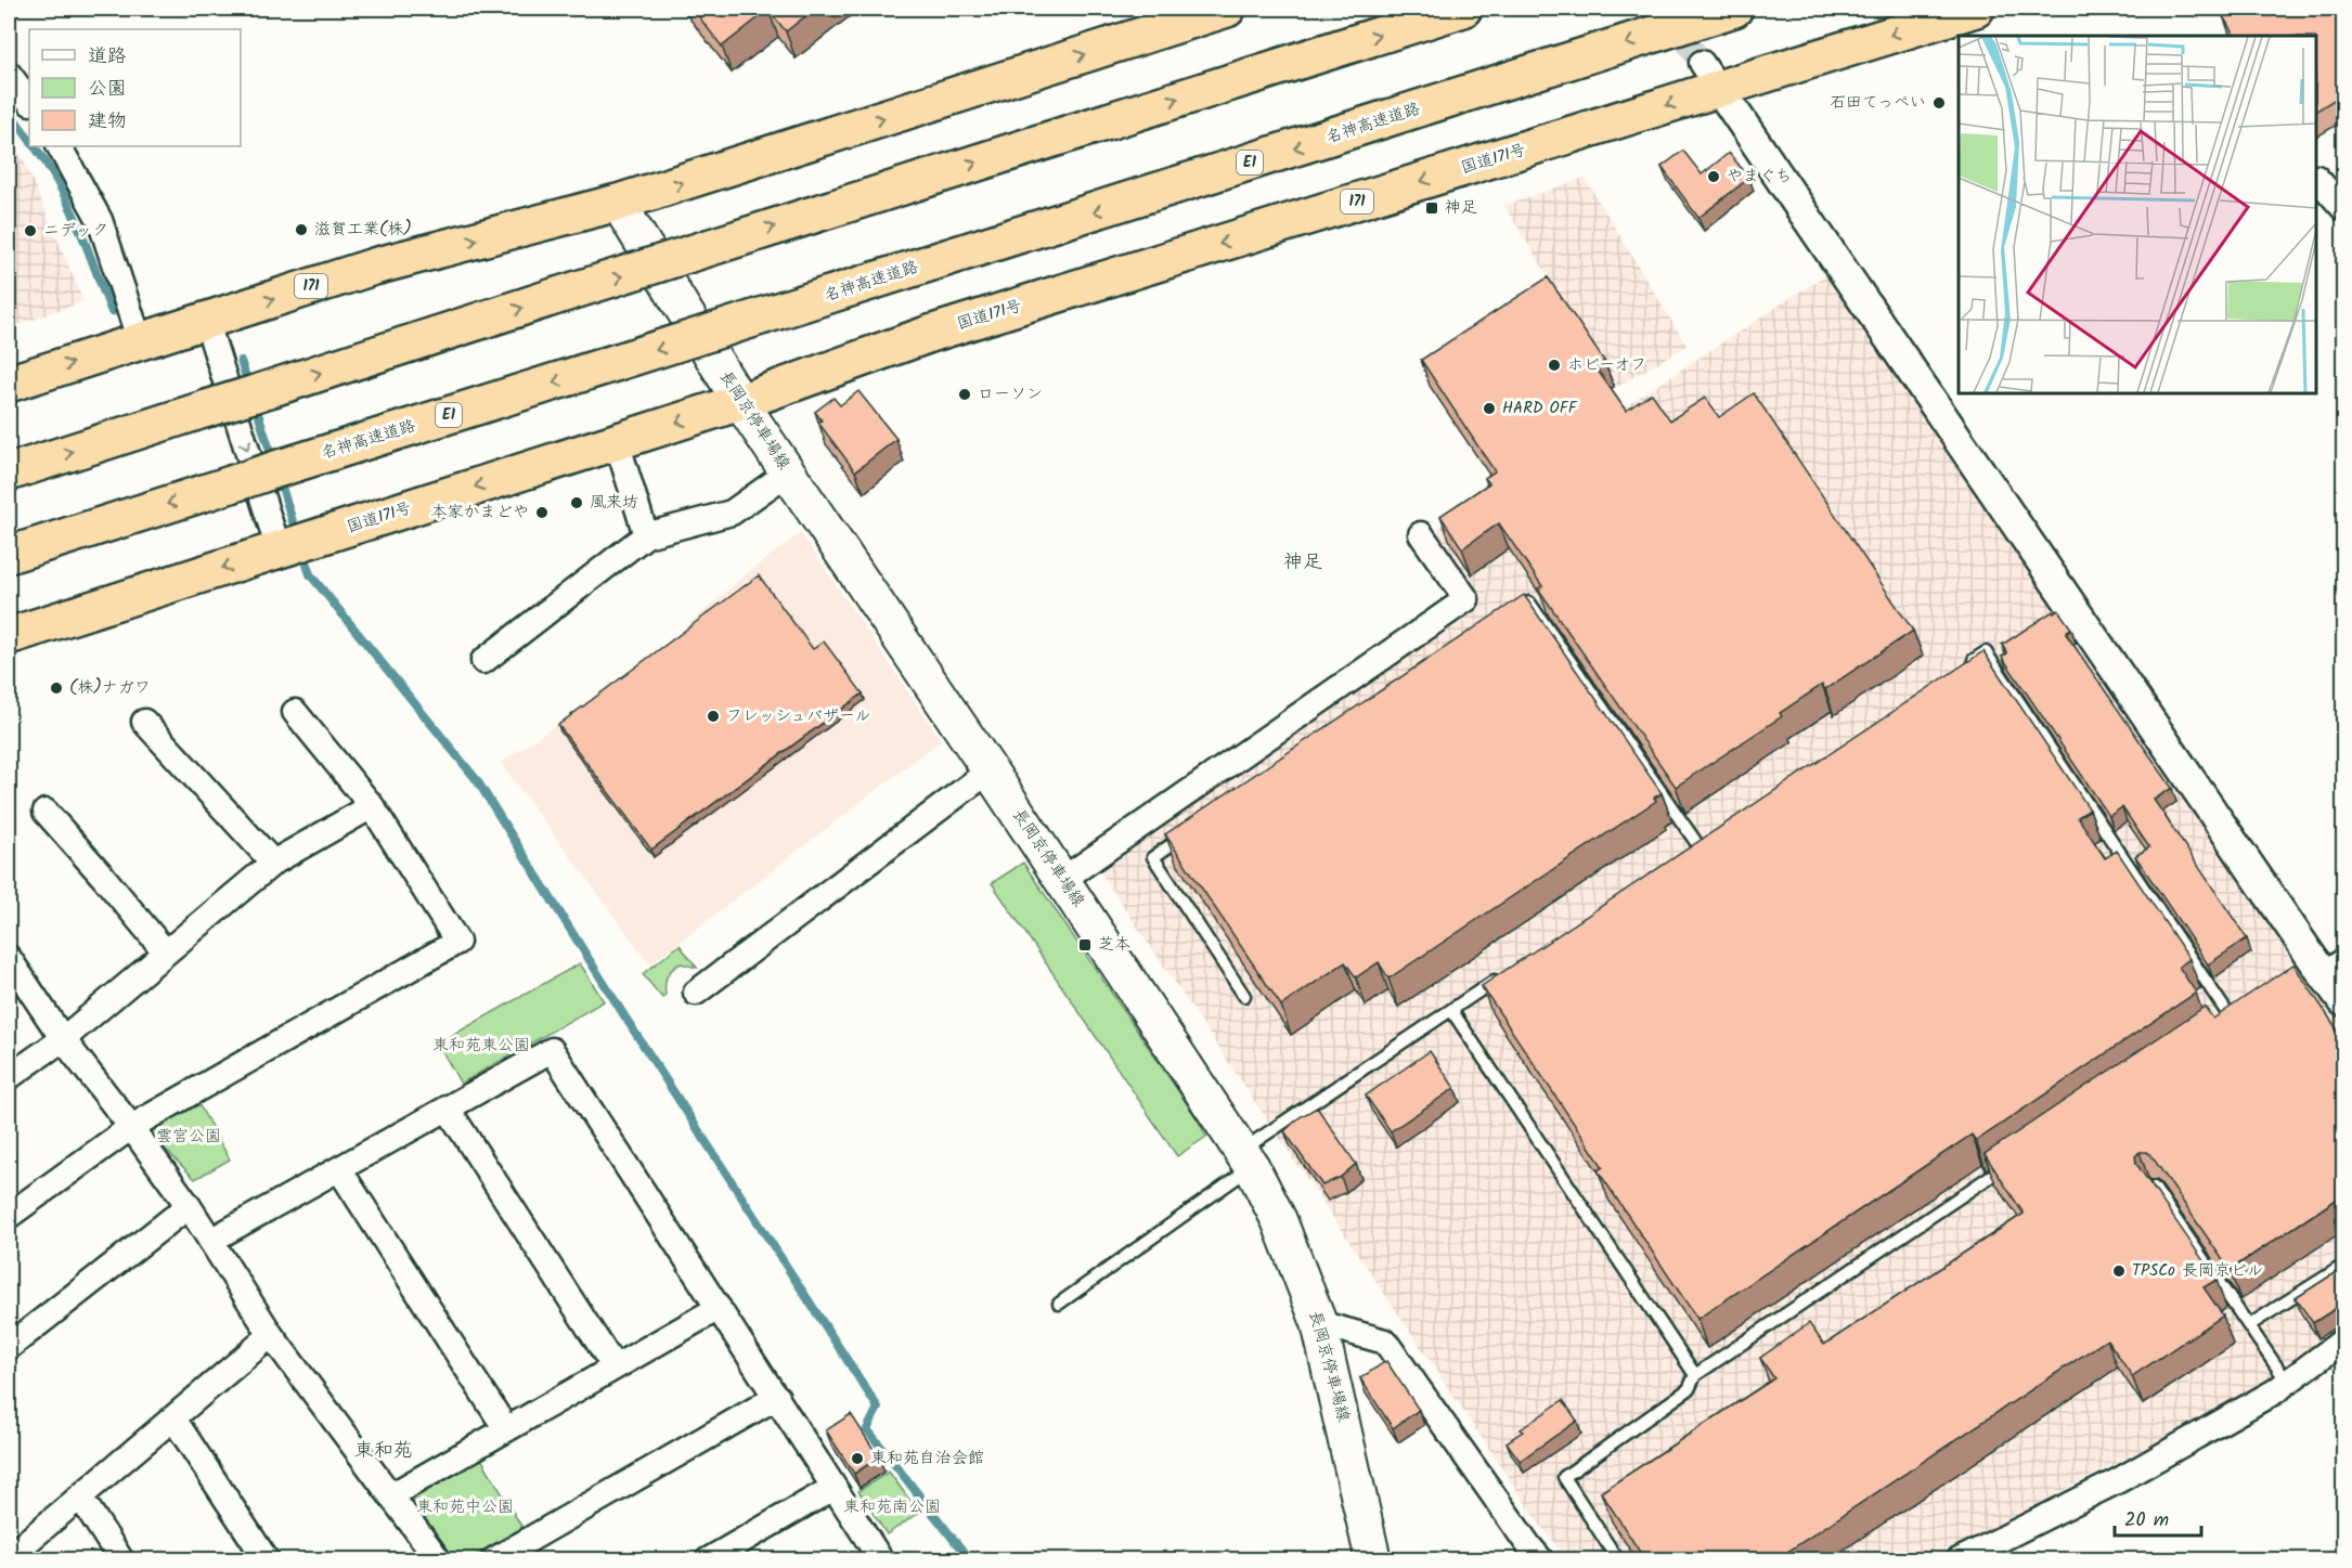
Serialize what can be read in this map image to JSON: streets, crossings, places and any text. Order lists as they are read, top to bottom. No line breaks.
{"streets":{"highway":["名神高速道路","国道171号","E1","171"],"main road":["長岡京停車場線"]},"crossings":[["国道171号","長岡京停車場線"],["171","長岡京停車場線"]],"districts":["神足","東和苑"],"parks":["東和苑東公園","雲宮公園","東和苑中公園","東和苑南公園"],"places":{"other":["石田てっぺい","やまぐち","滋賀工業(株)","ニデック","ホビーオフ","ローソン","HARD OFF","風来坊","本家かまどや","(株)ナガワ","フレッシュバザール","TPSCo 長岡京ビル","東和苑自治会館"],"transit":["神足","芝本"]},"legend":["道路","公園","建物"],"scale_bar":"20 m"}
